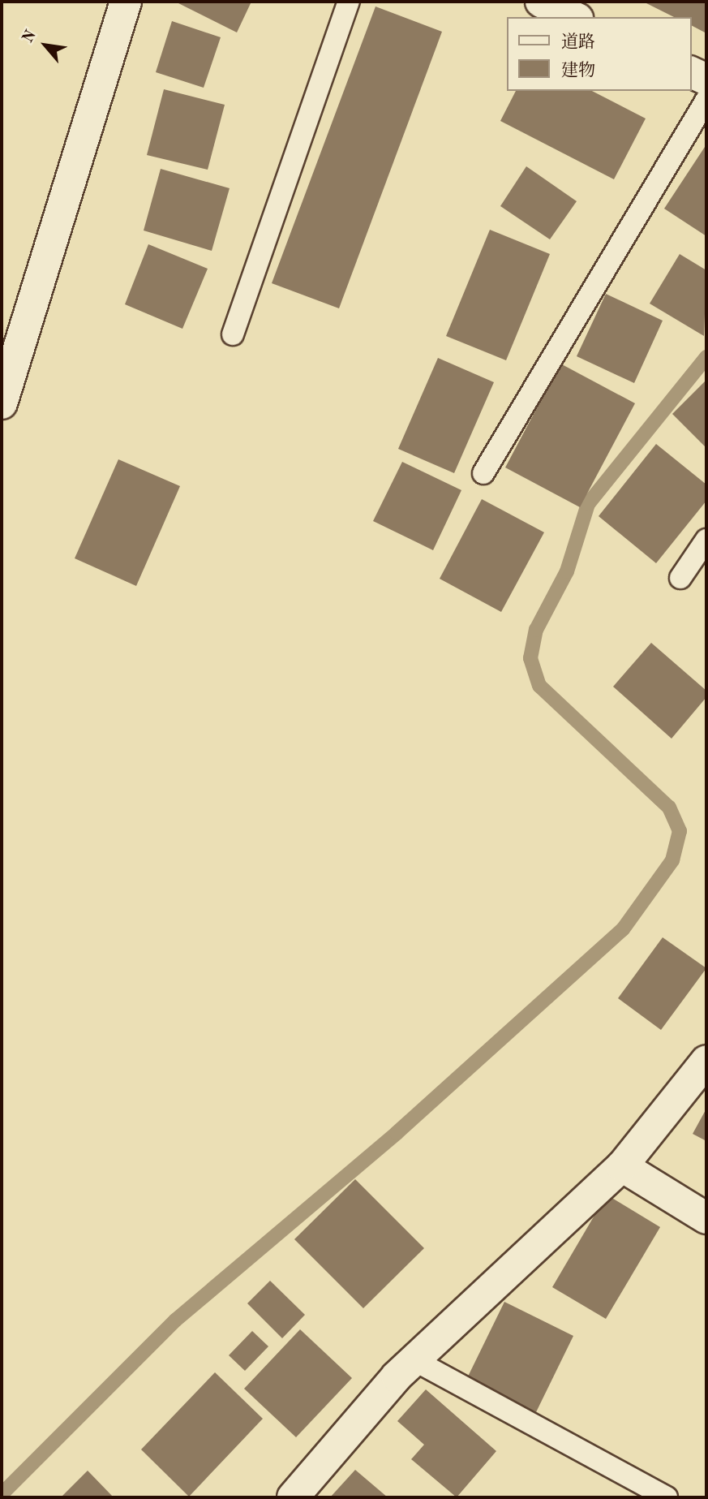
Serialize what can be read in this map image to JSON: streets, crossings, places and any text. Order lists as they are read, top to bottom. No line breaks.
{"legend":["道路","建物"],"north":"top left"}
